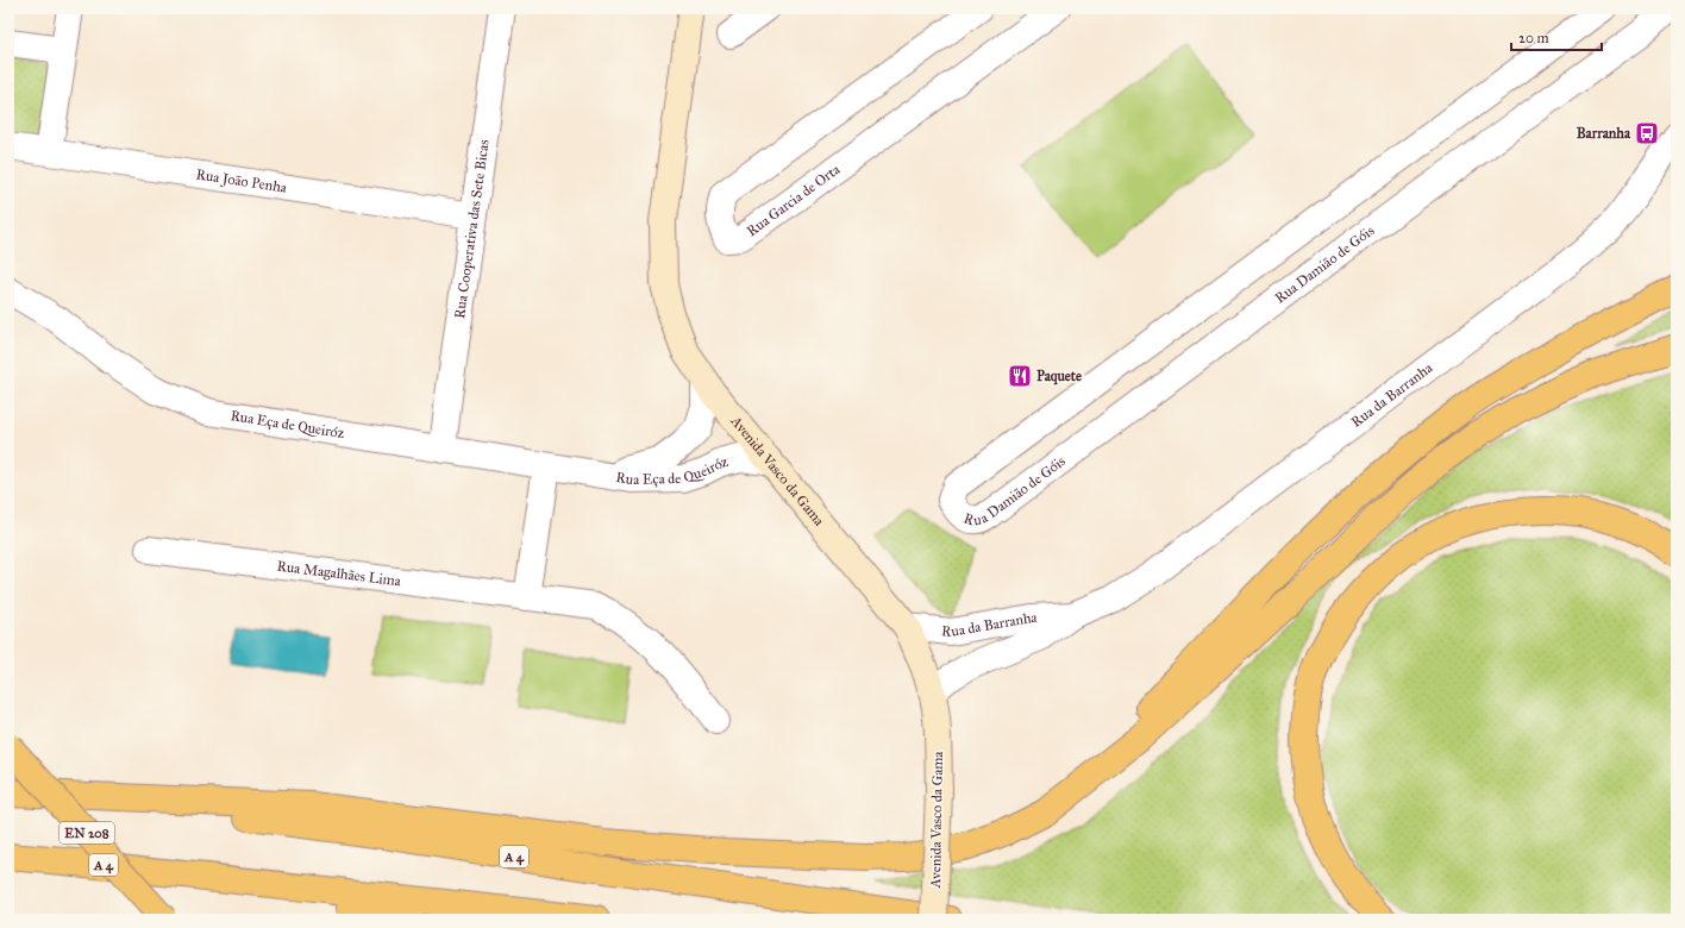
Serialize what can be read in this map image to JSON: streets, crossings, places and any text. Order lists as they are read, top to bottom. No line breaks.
{"streets":{"main road":["Avenida Vasco da Gama","EN 208","A 4"],"street":["Rua João Penha","Rua Garcia de Orta","Rua Cooperativa das Sete Bicas","Rua Damião de Góis","Rua da Barranha","Rua Eça de Queiróz","Rua Magalhães Lima"]},"crossings":[["Rua João Penha","Rua Cooperativa das Sete Bicas"],["Rua Cooperativa das Sete Bicas","Rua Eça de Queiróz"],["Rua da Barranha","Avenida Vasco da Gama"],["Rua Eça de Queiróz","Avenida Vasco da Gama"]],"places":{"bus stop":["Barranha"],"restaurant":["Paquete"]},"scale_bar":"20 m"}
